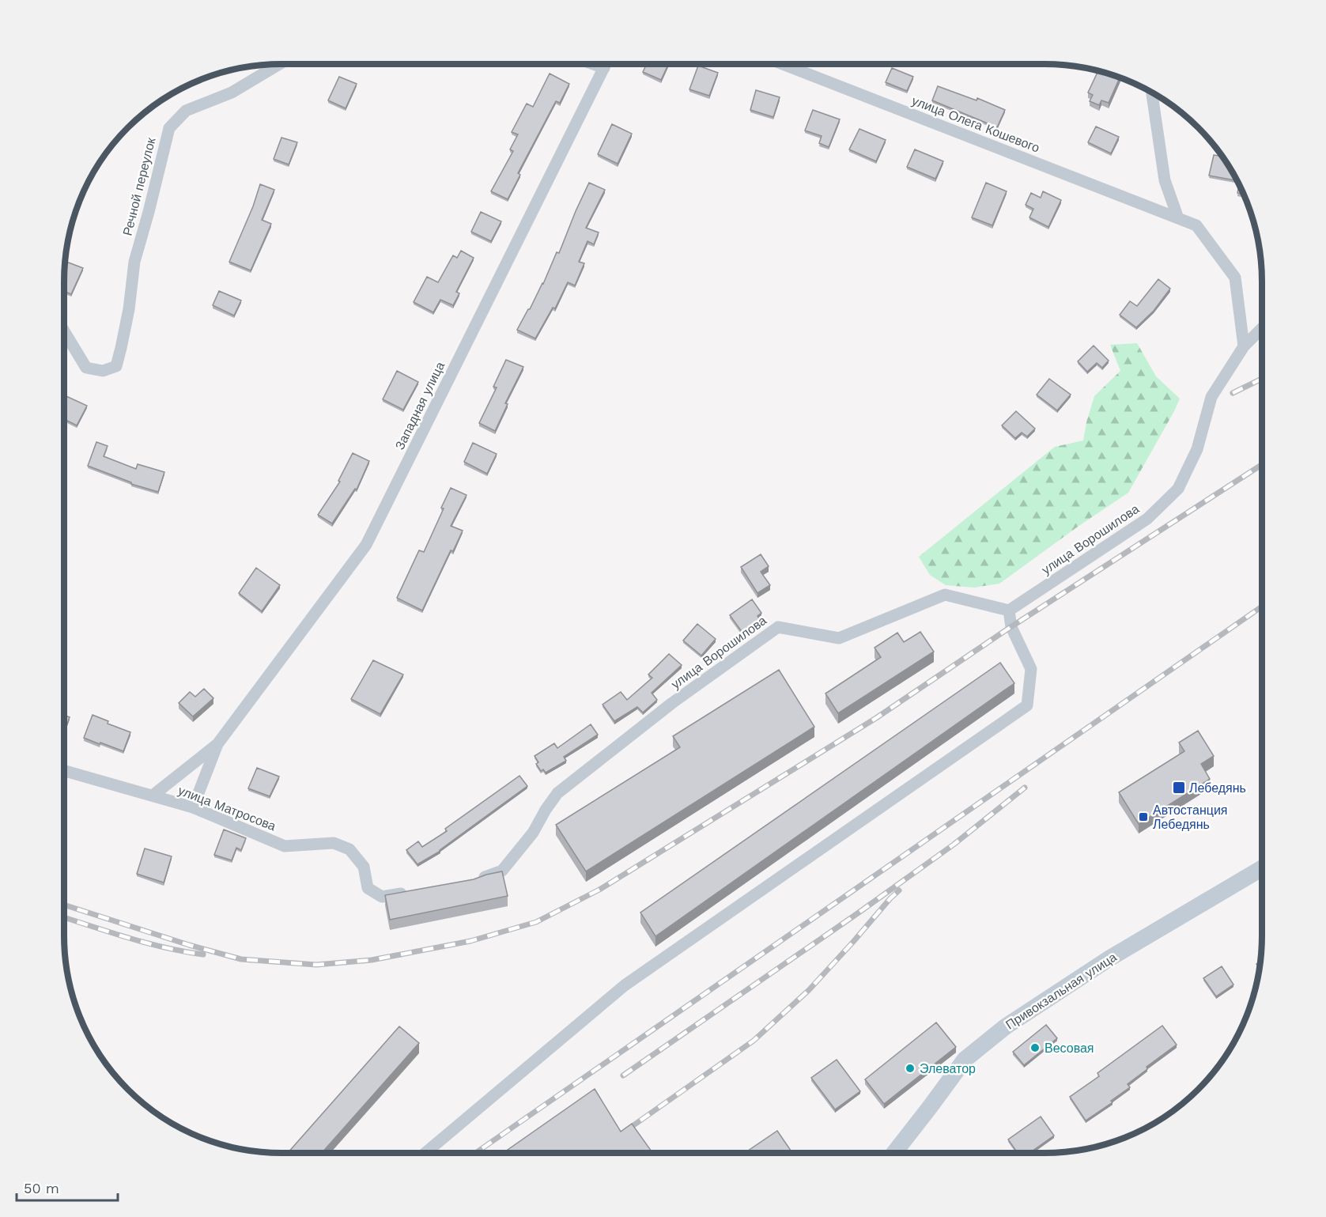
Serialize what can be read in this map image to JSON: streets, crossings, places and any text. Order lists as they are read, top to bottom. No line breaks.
{"streets":{"main road":["Привокзальная улица"],"street":["улица Олега Кошевого","Речной переулок","Западная улица","улица Ворошилова","улица Матросова"]},"crossings":[["улица Олега Кошевого","улица Ворошилова"]],"places":{"transit":["Лебедянь","Автостанция Лебедянь"],"other":["Весовая","Элеватор"]},"scale_bar":"50 m"}
